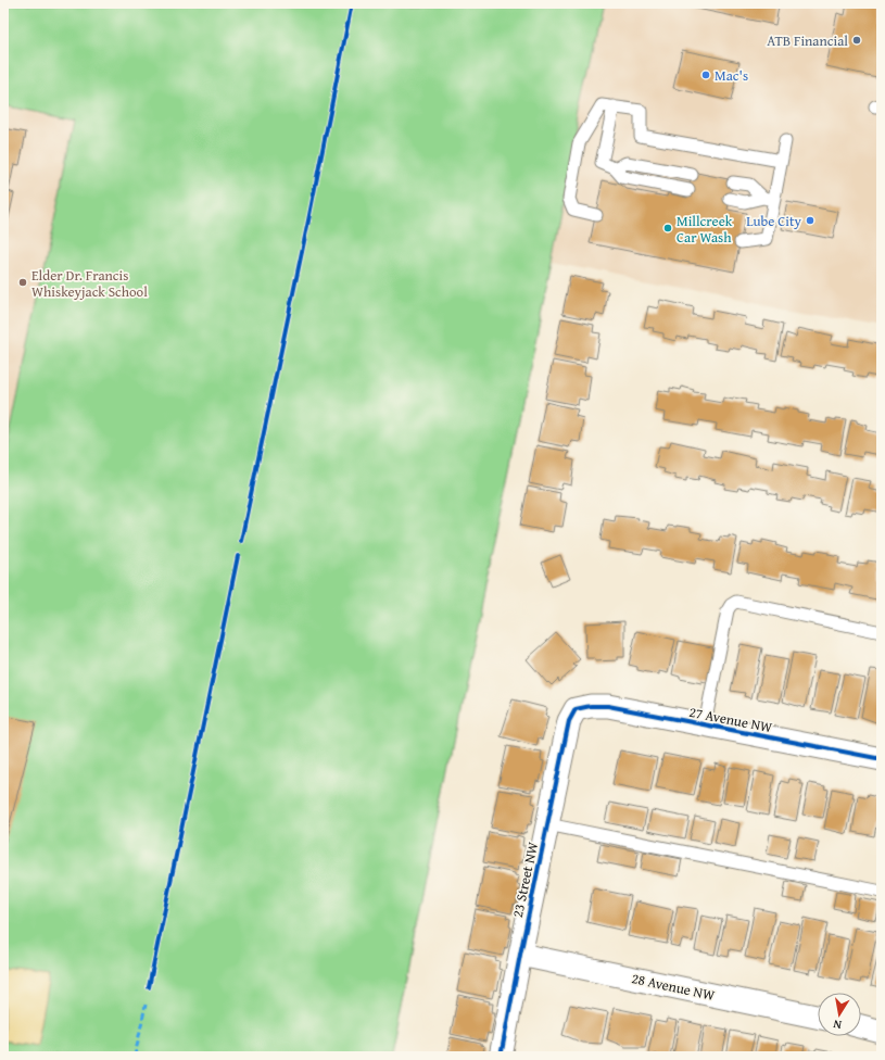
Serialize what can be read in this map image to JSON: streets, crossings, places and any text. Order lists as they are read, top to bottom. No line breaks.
{"streets":{"street":["27 Avenue NW","23 Street NW","28 Avenue NW"]},"crossings":[["27 Avenue NW","23 Street NW"],["23 Street NW","28 Avenue NW"]],"places":["ATB Financial","Mac's","Lube City","Millcreek Car Wash","Elder Dr. Francis Whiskeyjack School"],"north":"bottom"}
